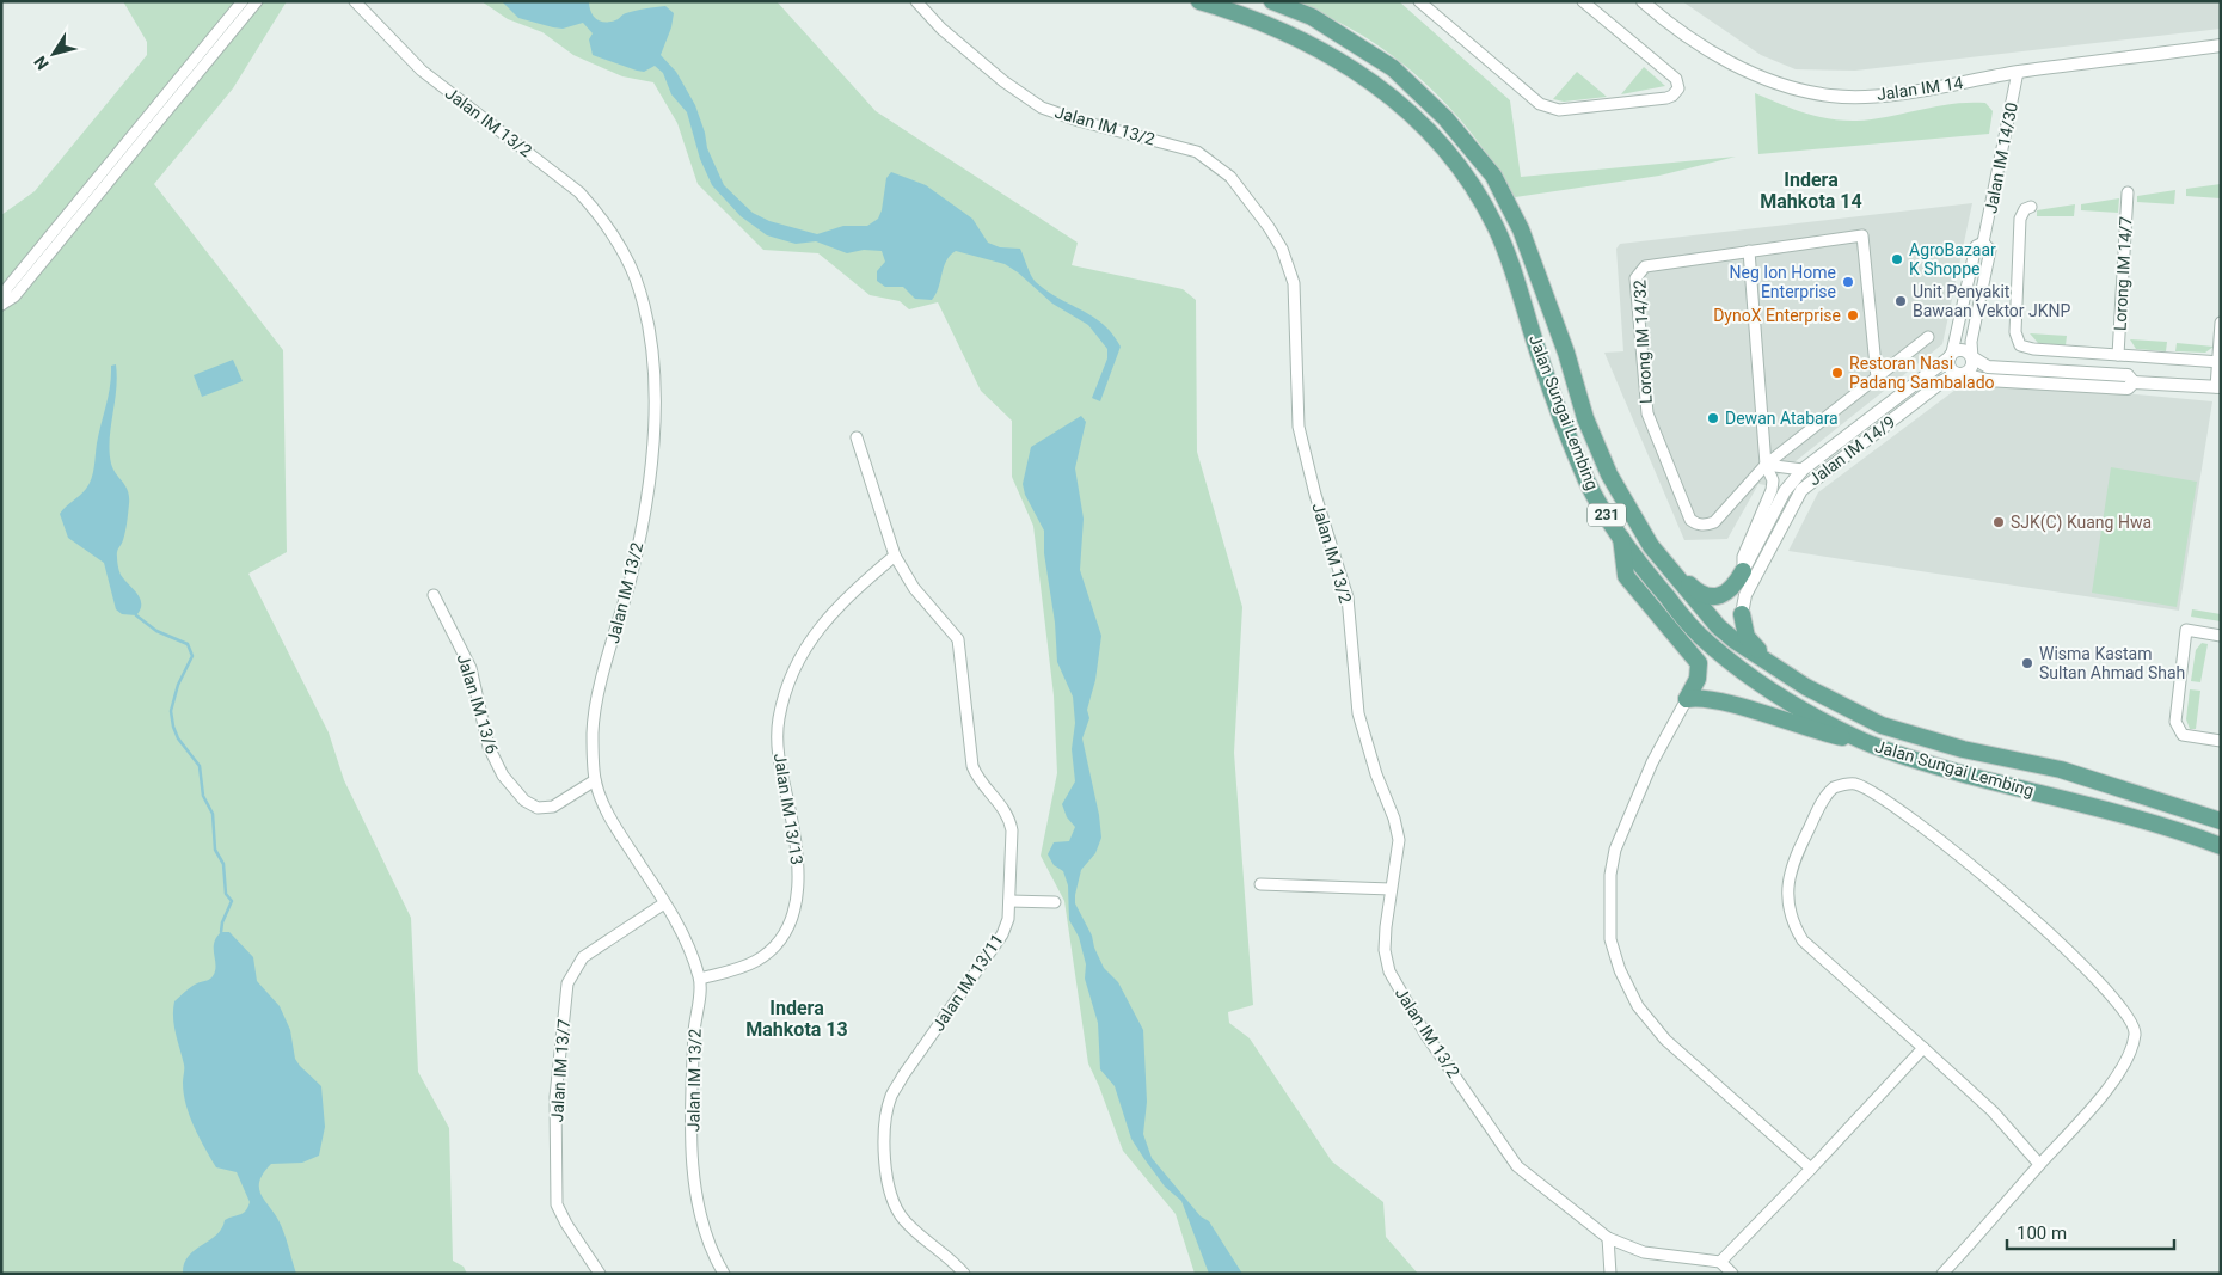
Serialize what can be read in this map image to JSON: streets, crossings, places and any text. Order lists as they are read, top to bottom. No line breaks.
{"streets":{"main road":["Jalan Sungai Lembing","231"],"street":["Jalan IM 14","Jalan IM 13/2","Jalan IM 14/30","Lorong IM 14/7","Lorong IM 14/32","Jalan IM 14/9","Jalan IM 13/6","Jalan IM 13/13","Jalan IM 13/11","Jalan IM 13/7"]},"crossings":[["Jalan IM 14","Jalan IM 14/30"],["Jalan IM 13/2","Jalan IM 13/6"],["Jalan IM 13/2","Jalan IM 13/13"],["Jalan IM 13/2","Jalan IM 13/7"],["Jalan IM 14/30","Jalan IM 14/9"],["Jalan IM 13/13","Jalan IM 13/11"]],"districts":["Indera Mahkota 14","Indera Mahkota 13"],"places":["AgroBazaar K Shoppe","Neg Ion Home Enterprise","Unit Penyakit Bawaan Vektor JKNP","DynoX Enterprise","Restoran Nasi Padang Sambalado","Dewan Atabara","SJK(C) Kuang Hwa","Wisma Kastam Sultan Ahmad Shah"],"scale_bar":"100 m","north":"bottom left"}
